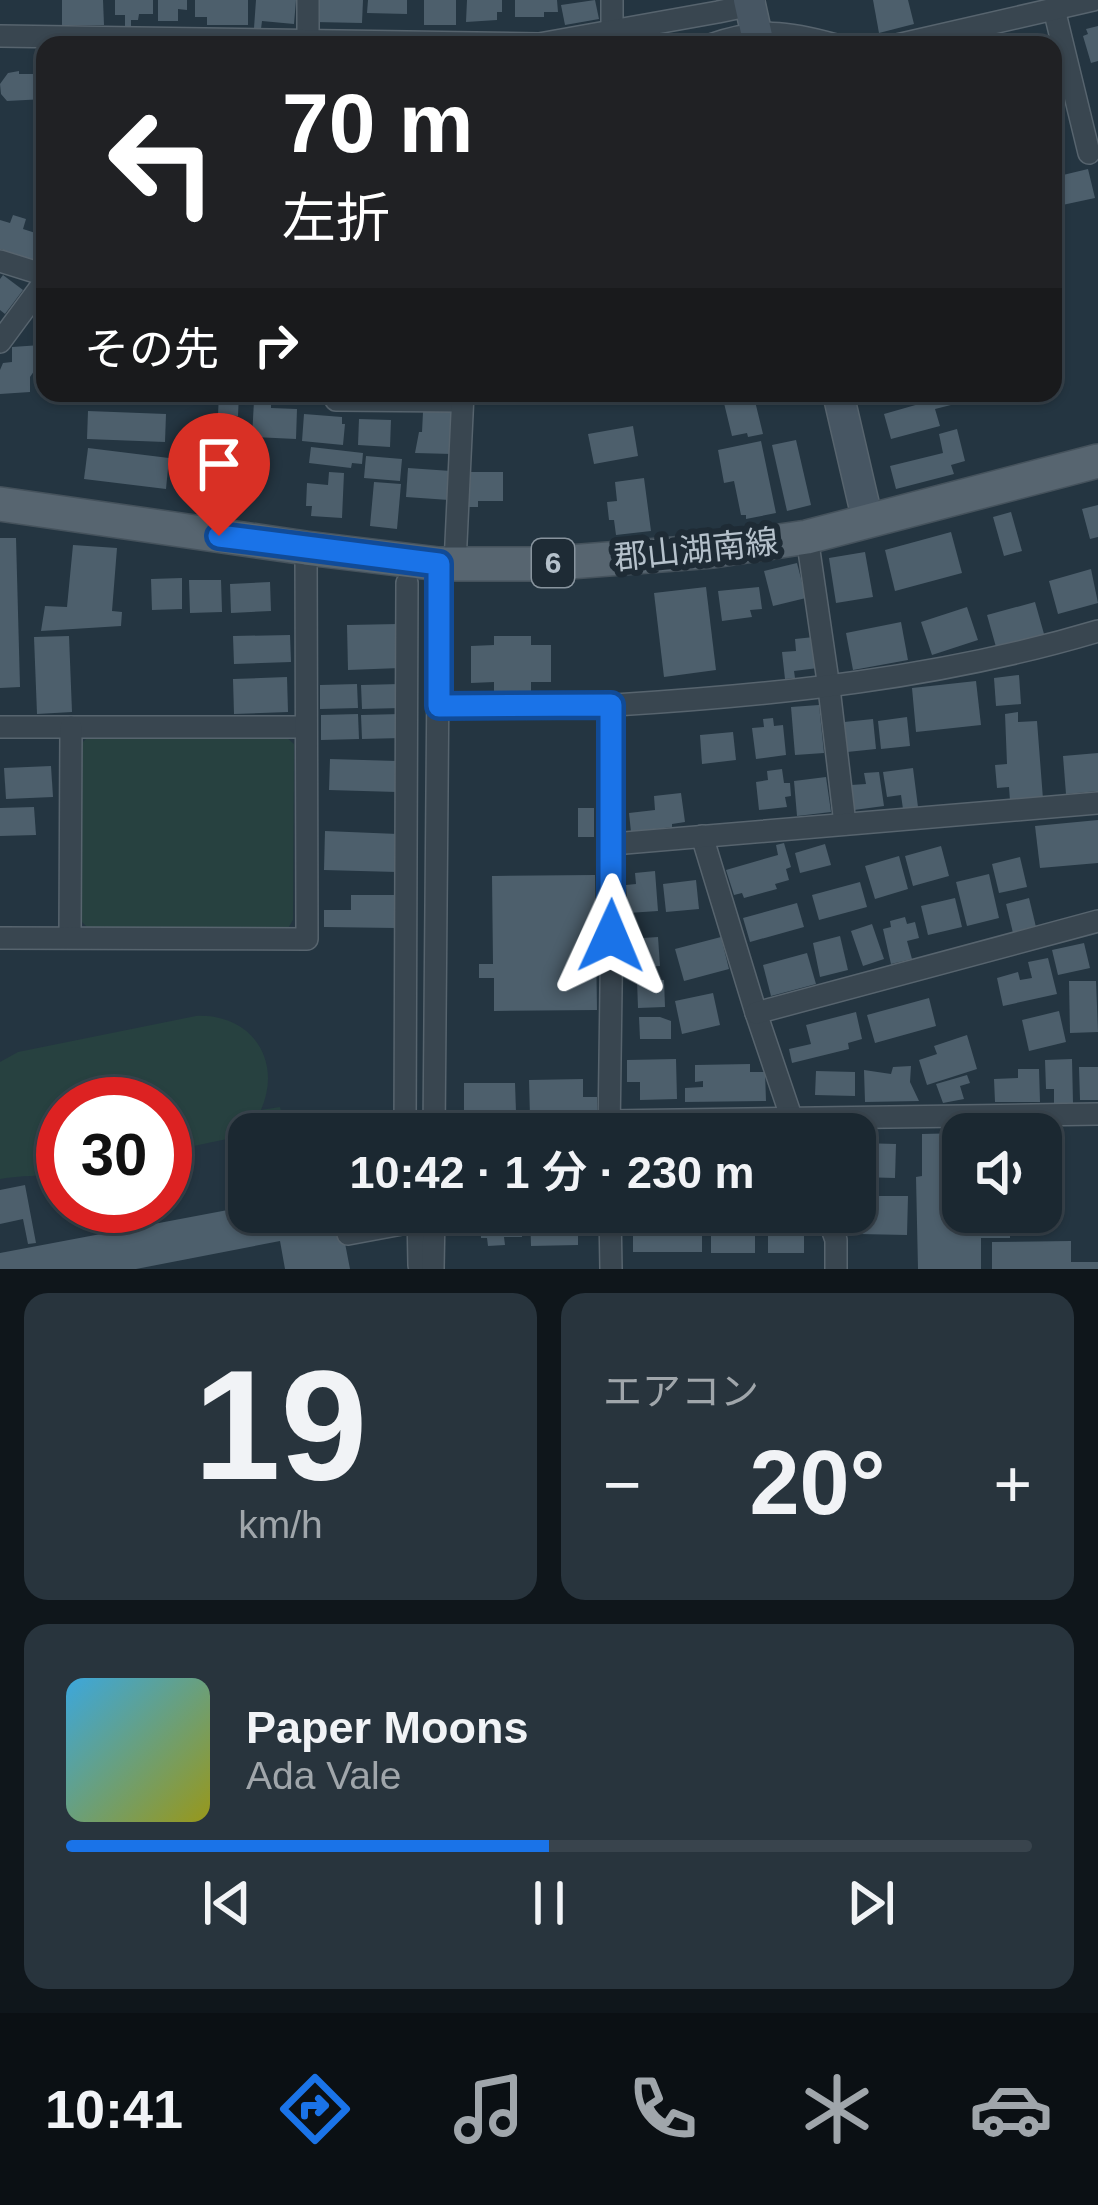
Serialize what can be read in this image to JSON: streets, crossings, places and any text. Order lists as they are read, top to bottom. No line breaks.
{"streets":{"main road":["郡山湖南線","6"]},"page":{"turn":["70 m","左折"],"then":"その先","limit":"30","trip":"10:42 · 1 分 · 230 m","tile":[["19","km/h"],"エアコン"],"heat":["−","20°","+"],"song":["Paper Moons","Ada Vale"],"tabs":"10:41"}}
